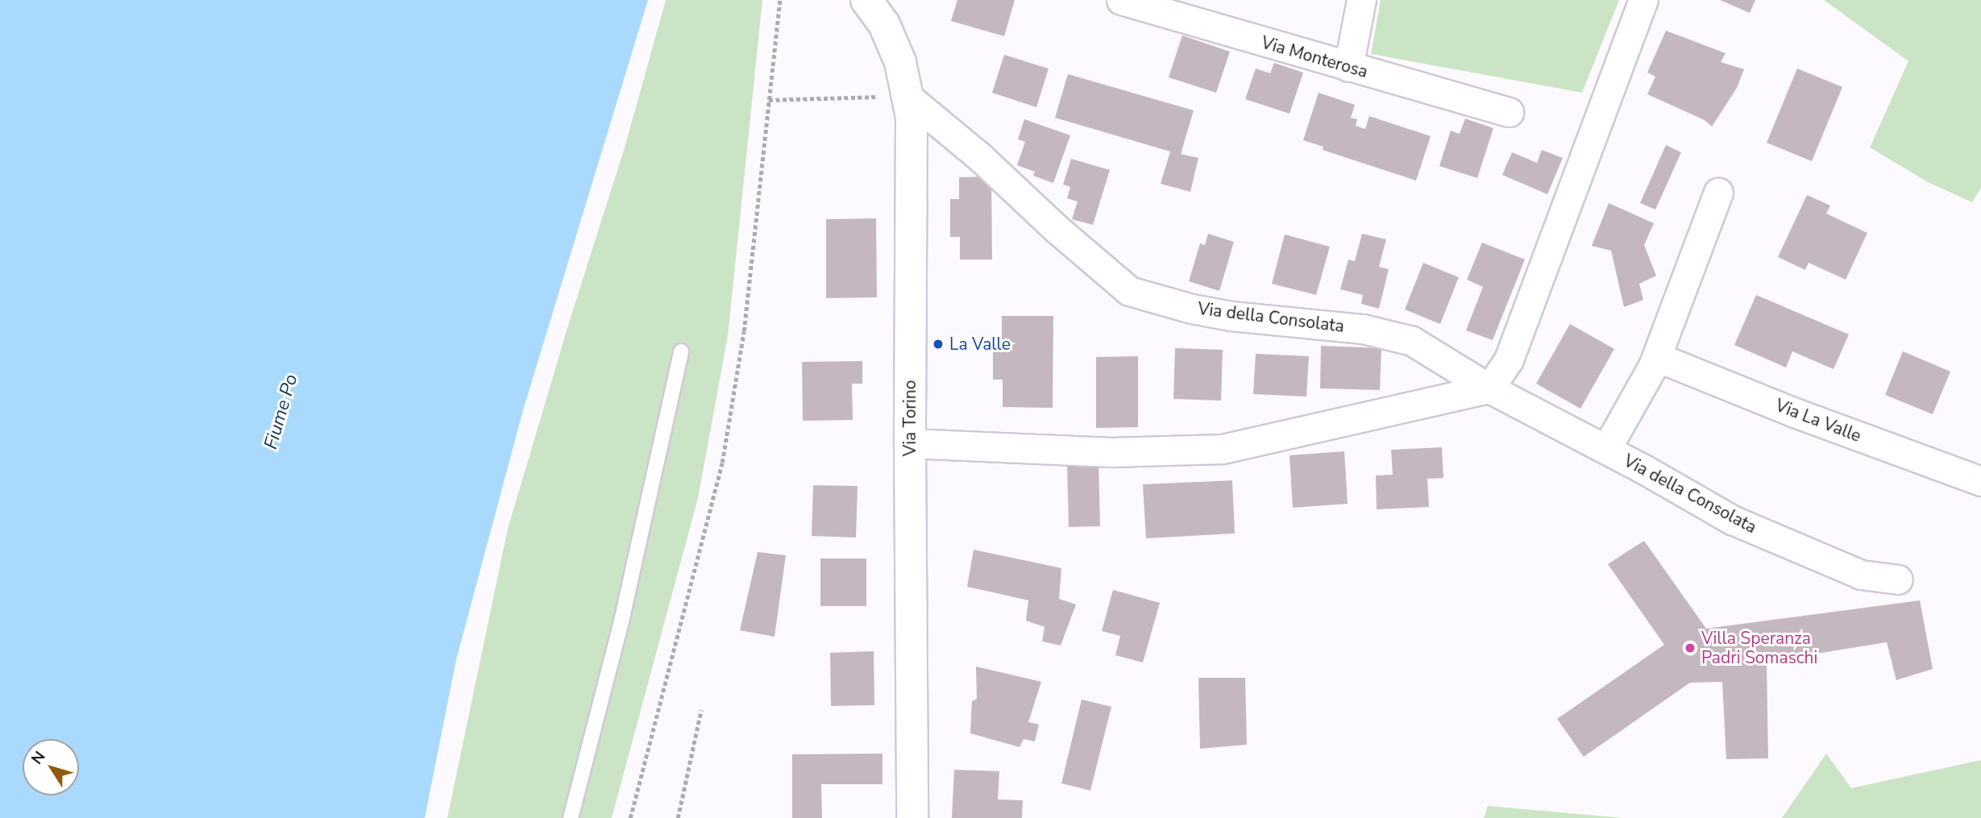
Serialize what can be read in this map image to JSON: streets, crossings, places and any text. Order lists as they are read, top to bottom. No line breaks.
{"streets":{"main road":["Via Torino"],"street":["Via Monterosa","Via della Consolata","Via La Valle"]},"crossings":[["Via della Consolata","Via Torino"]],"water":["Fiume Po"],"places":["La Valle","Villa Speranza Padri Somaschi"],"north":"top left"}
